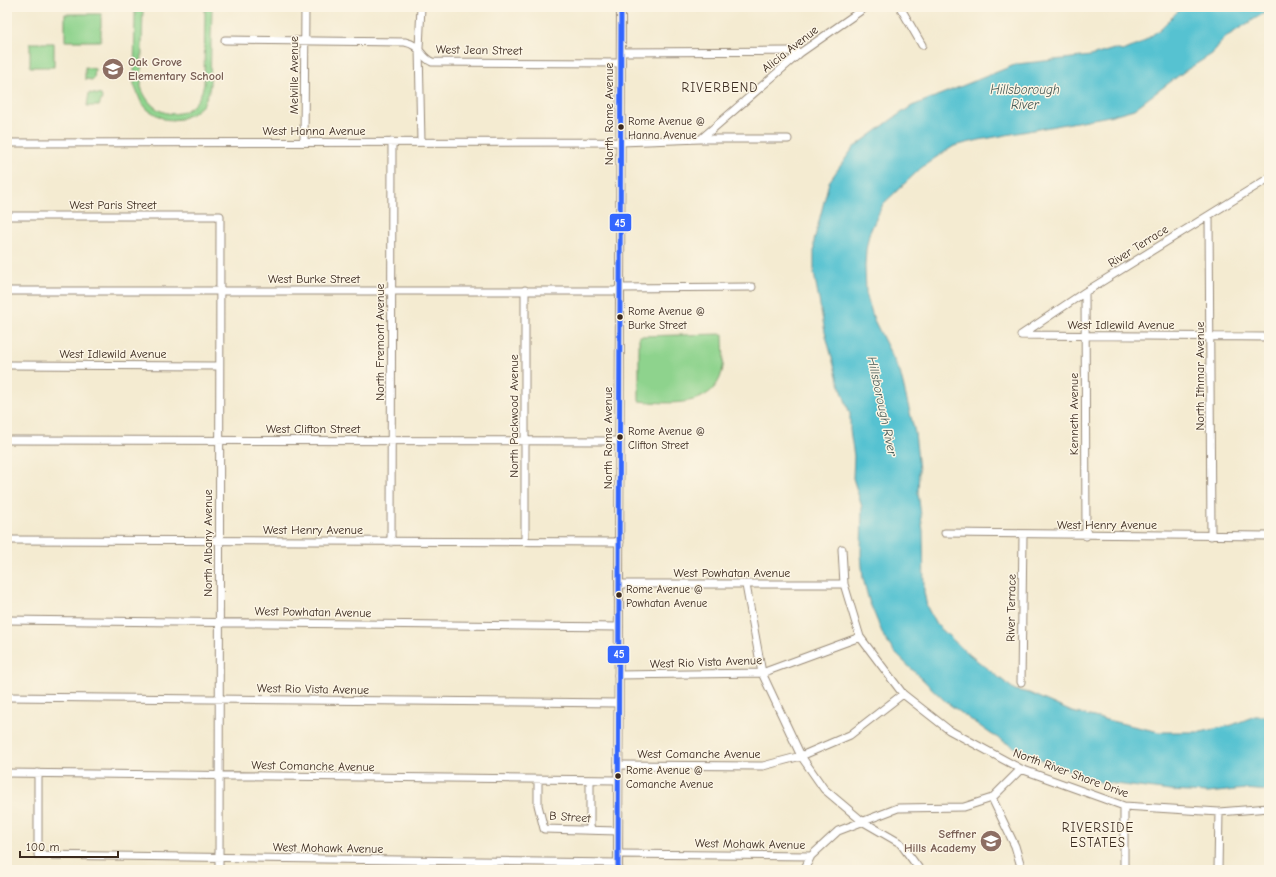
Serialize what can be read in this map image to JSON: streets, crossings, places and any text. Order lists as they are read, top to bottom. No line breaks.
{"streets":{"street":["Alicia Avenue","West Jean Street","Melville Avenue","North Rome Avenue","West Hanna Avenue","West Paris Street","River Terrace","West Burke Street","West Idlewild Avenue","North Fremont Avenue","North Ithmar Avenue","Kenneth Avenue","North Packwood Avenue","West Clifton Street","West Henry Avenue","North Albany Avenue","West Powhatan Avenue","West Rio Vista Avenue","West Comanche Avenue","North River Shore Drive","B Street","West Mohawk Avenue"]},"crossings":[["West Jean Street","Melville Avenue"],["West Jean Street","North Rome Avenue"],["Melville Avenue","West Hanna Avenue"],["North Rome Avenue","West Hanna Avenue"],["North Rome Avenue","West Burke Street"],["North Rome Avenue","West Clifton Street"],["North Rome Avenue","West Henry Avenue"],["North Rome Avenue","West Powhatan Avenue"],["North Rome Avenue","West Rio Vista Avenue"],["North Rome Avenue","West Comanche Avenue"],["North Rome Avenue","B Street"],["North Rome Avenue","West Mohawk Avenue"],["West Hanna Avenue","North Fremont Avenue"],["West Paris Street","North Albany Avenue"],["River Terrace","West Idlewild Avenue"],["River Terrace","North Ithmar Avenue"],["River Terrace","Kenneth Avenue"],["River Terrace","West Henry Avenue"],["West Burke Street","North Fremont Avenue"],["West Burke Street","North Packwood Avenue"],["West Burke Street","North Albany Avenue"],["West Idlewild Avenue","North Ithmar Avenue"],["West Idlewild Avenue","Kenneth Avenue"],["West Idlewild Avenue","North Albany Avenue"],["North Fremont Avenue","West Clifton Street"],["North Fremont Avenue","West Henry Avenue"],["North Ithmar Avenue","West Henry Avenue"],["Kenneth Avenue","West Henry Avenue"],["North Packwood Avenue","West Clifton Street"],["North Packwood Avenue","West Henry Avenue"],["West Clifton Street","North Albany Avenue"],["West Henry Avenue","North Albany Avenue"],["North Albany Avenue","West Powhatan Avenue"],["North Albany Avenue","West Rio Vista Avenue"],["North Albany Avenue","West Comanche Avenue"],["North Albany Avenue","West Mohawk Avenue"],["West Powhatan Avenue","North River Shore Drive"],["West Rio Vista Avenue","North River Shore Drive"],["West Comanche Avenue","North River Shore Drive"],["West Comanche Avenue","B Street"],["West Comanche Avenue","West Mohawk Avenue"],["North River Shore Drive","West Mohawk Avenue"]],"districts":["RIVERBEND","RIVERSIDE ESTATES"],"water":["Hillsborough River"],"places":{"school or university":["Oak Grove Elementary School","Seffner Hills Academy"],"other":["Rome Avenue @ Hanna Avenue","Rome Avenue @ Burke Street","Rome Avenue @ Clifton Street","Rome Avenue @ Powhatan Avenue","Rome Avenue @ Comanche Avenue"]},"lines":["transit line 45"],"scale_bar":"100 m"}
